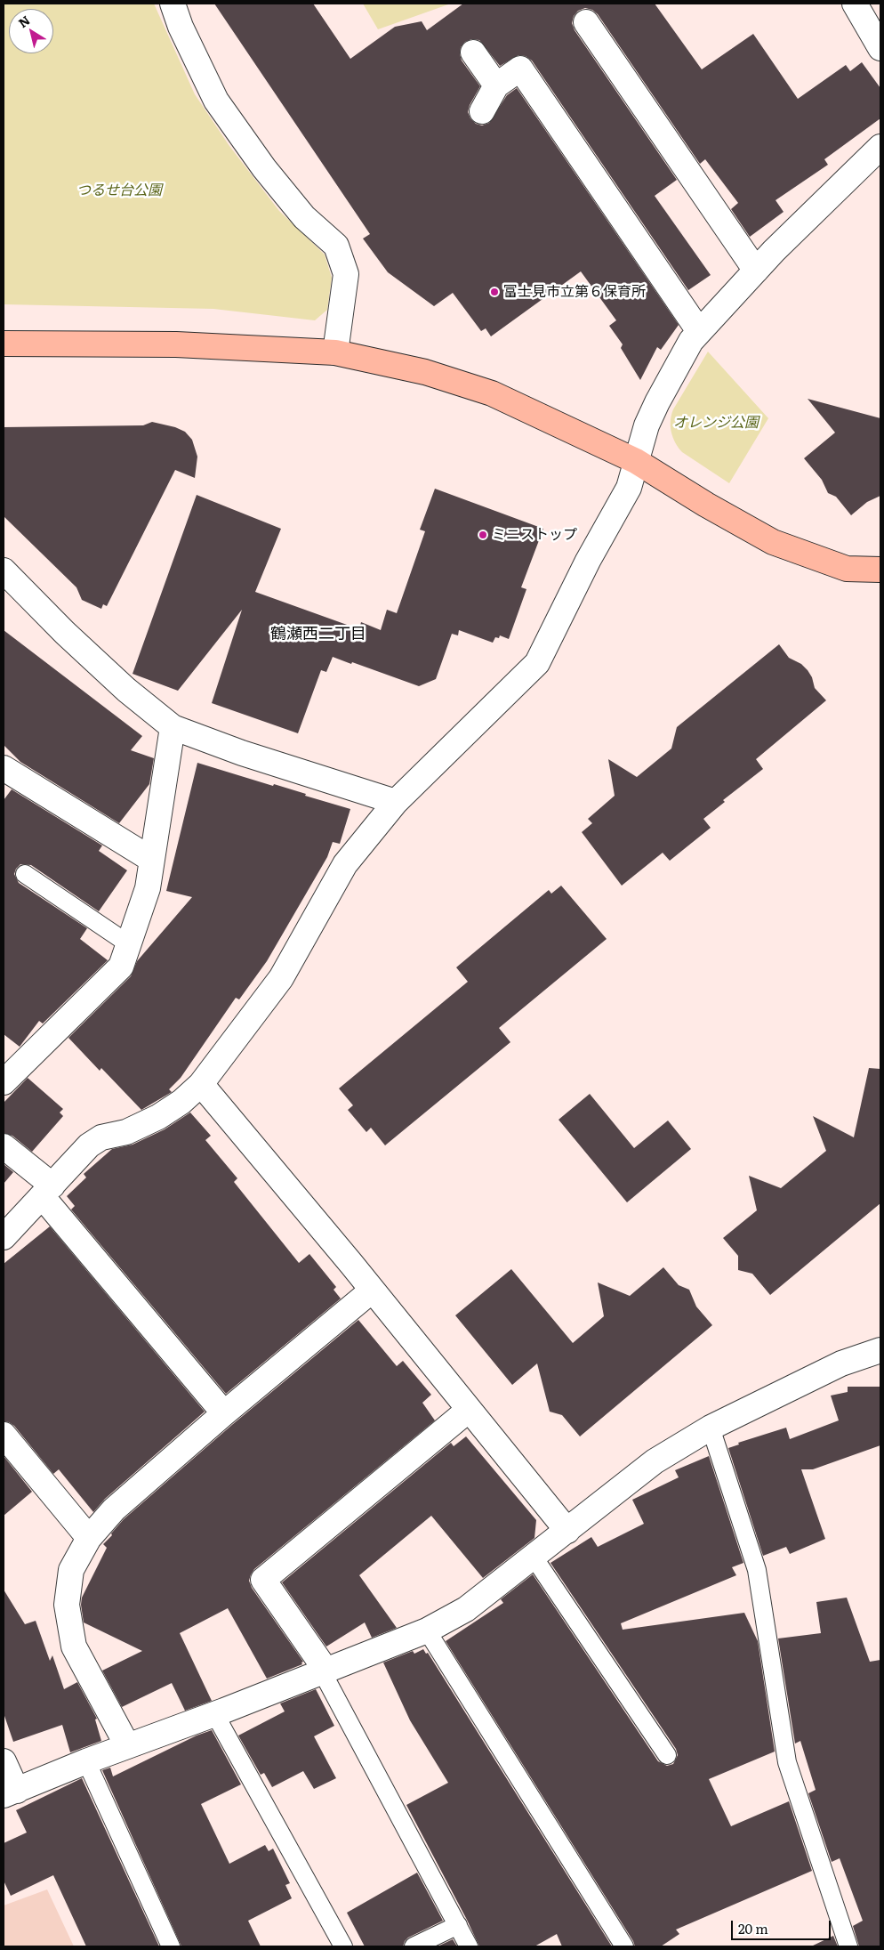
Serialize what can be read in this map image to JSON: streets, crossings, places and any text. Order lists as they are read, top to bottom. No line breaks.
{"districts":["鶴瀬西二丁目"],"parks":["つるせ台公園","オレンジ公園"],"places":["富士見市立第６保育所","ミニストップ"],"scale_bar":"20 m","north":"top left"}
